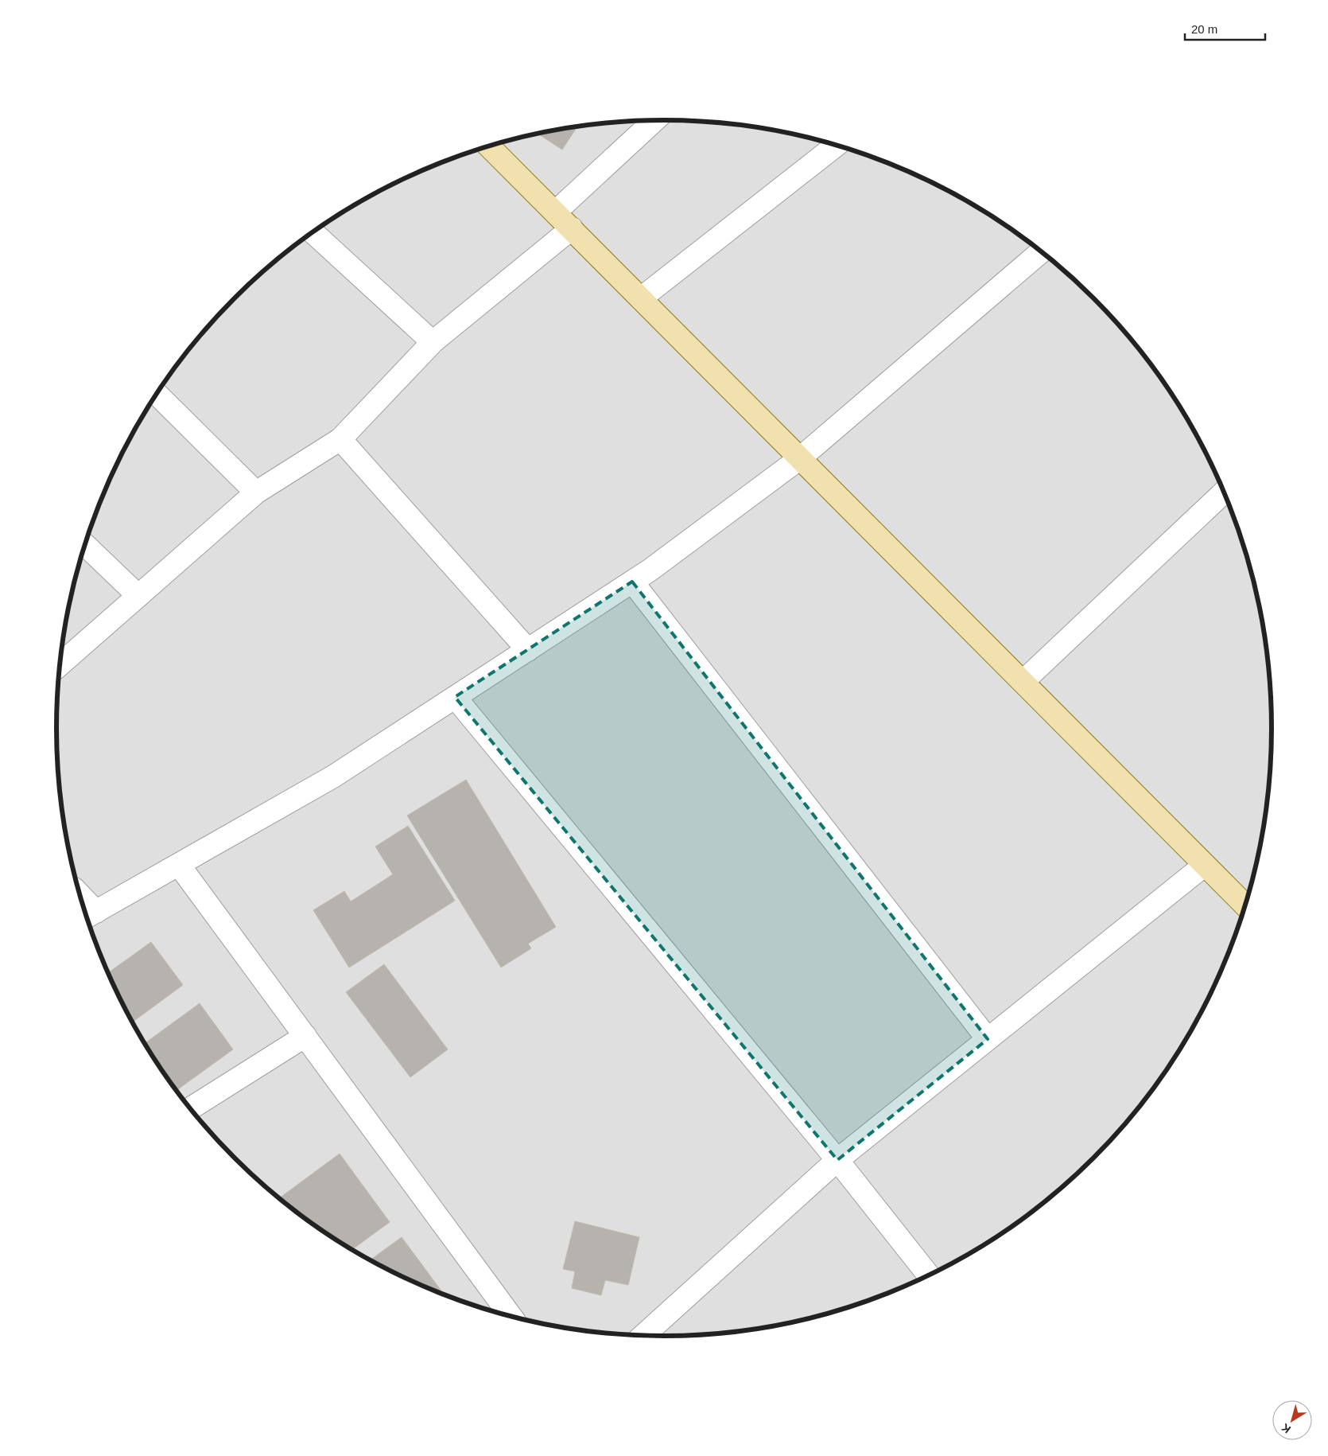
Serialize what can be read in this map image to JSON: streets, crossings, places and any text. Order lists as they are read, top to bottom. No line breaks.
{"scale_bar":"20 m","north":"bottom left"}
